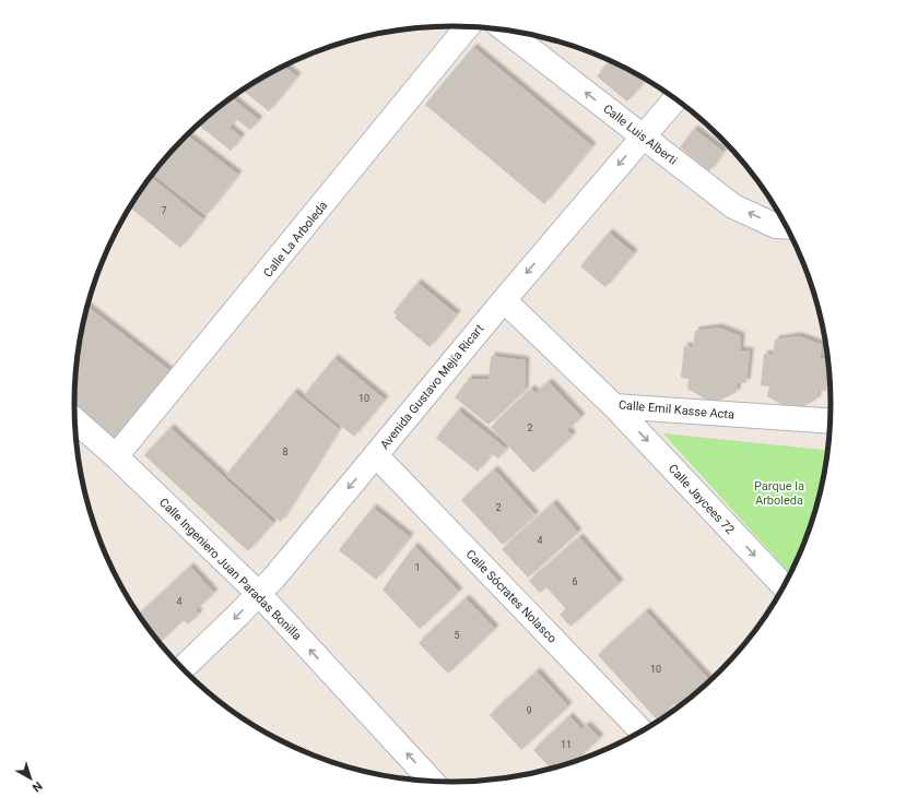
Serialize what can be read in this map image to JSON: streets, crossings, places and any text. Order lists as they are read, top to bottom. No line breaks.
{"streets":{"street":["Calle Luis Alberti","Calle La Arboleda","Avenida Gustavo Mejía Ricart","Calle Emil Kasse Acta","Calle Jaycees 72","Calle Ingeniero Juan Paradas Bonilla","Calle Sócrates Nolasco"]},"crossings":[["Calle Luis Alberti","Avenida Gustavo Mejía Ricart"],["Calle La Arboleda","Calle Ingeniero Juan Paradas Bonilla"],["Avenida Gustavo Mejía Ricart","Calle Emil Kasse Acta"],["Avenida Gustavo Mejía Ricart","Calle Ingeniero Juan Paradas Bonilla"],["Avenida Gustavo Mejía Ricart","Calle Sócrates Nolasco"],["Calle Emil Kasse Acta","Calle Jaycees 72"]],"one_way":["Calle Luis Alberti","Avenida Gustavo Mejía Ricart","Calle Jaycees 72","Calle Ingeniero Juan Paradas Bonilla"],"parks":["Parque la Arboleda"],"house_numbers":["7","10","2","8","2","4","1","6","4","5","10","9","11"],"north":"bottom right"}
